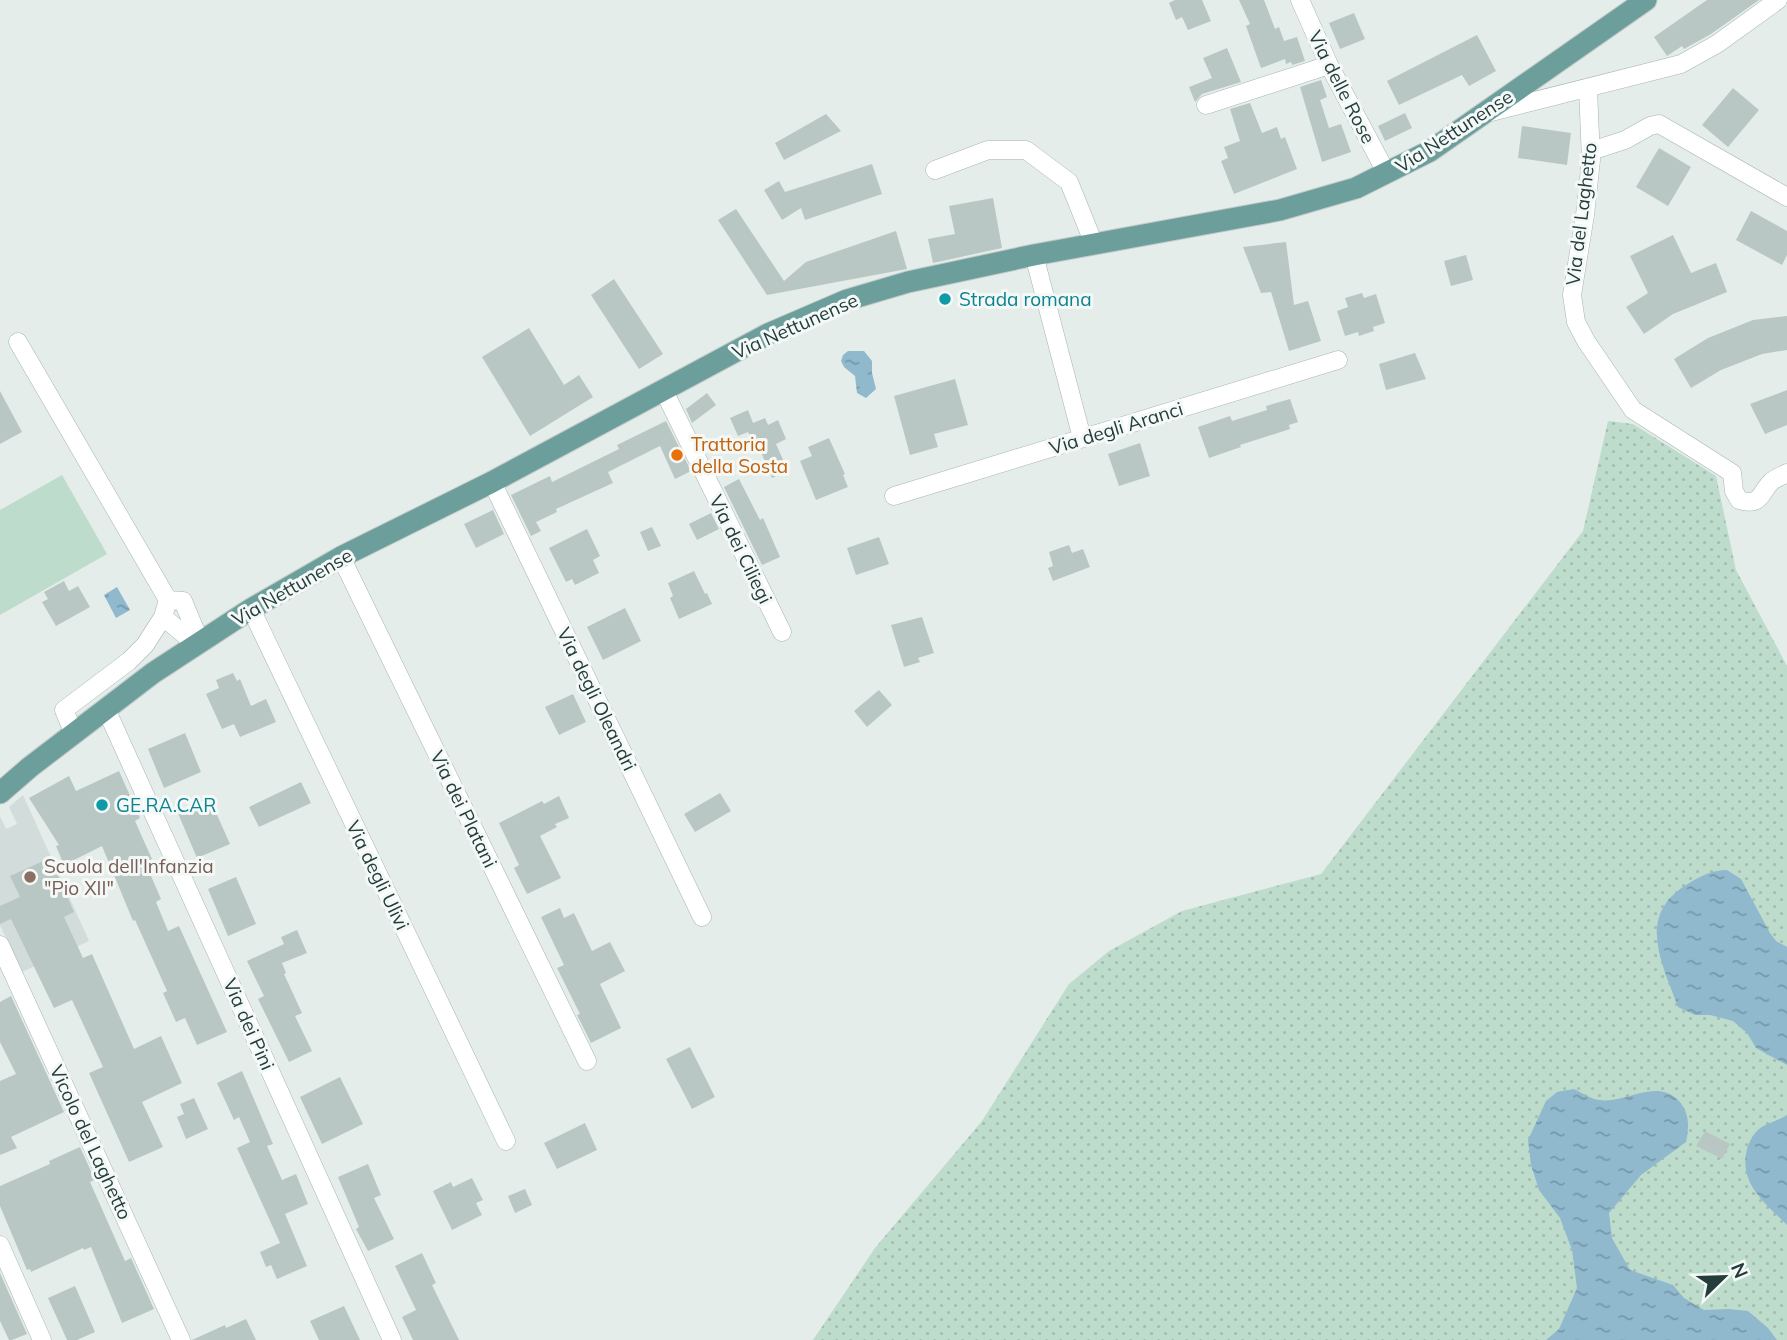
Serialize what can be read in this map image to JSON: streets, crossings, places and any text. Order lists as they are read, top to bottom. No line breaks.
{"streets":{"main road":["Via Nettunense"],"street":["Via delle Rose","Via del Laghetto","Via degli Aranci","Via dei Ciliegi","Via degli Oleandri","Via dei Platani","Via degli Ulivi","Via dei Pini","Vicolo del Laghetto"]},"crossings":[["Via delle Rose","Via Nettunense"],["Via Nettunense","Via dei Ciliegi"],["Via Nettunense","Via degli Oleandri"],["Via Nettunense","Via dei Platani"],["Via Nettunense","Via degli Ulivi"],["Via Nettunense","Via dei Pini"]],"places":["Strada romana","Trattoria della Sosta","GE.RA.CAR","Scuola dell'Infanzia \"Pio XII\""],"north":"top right"}
